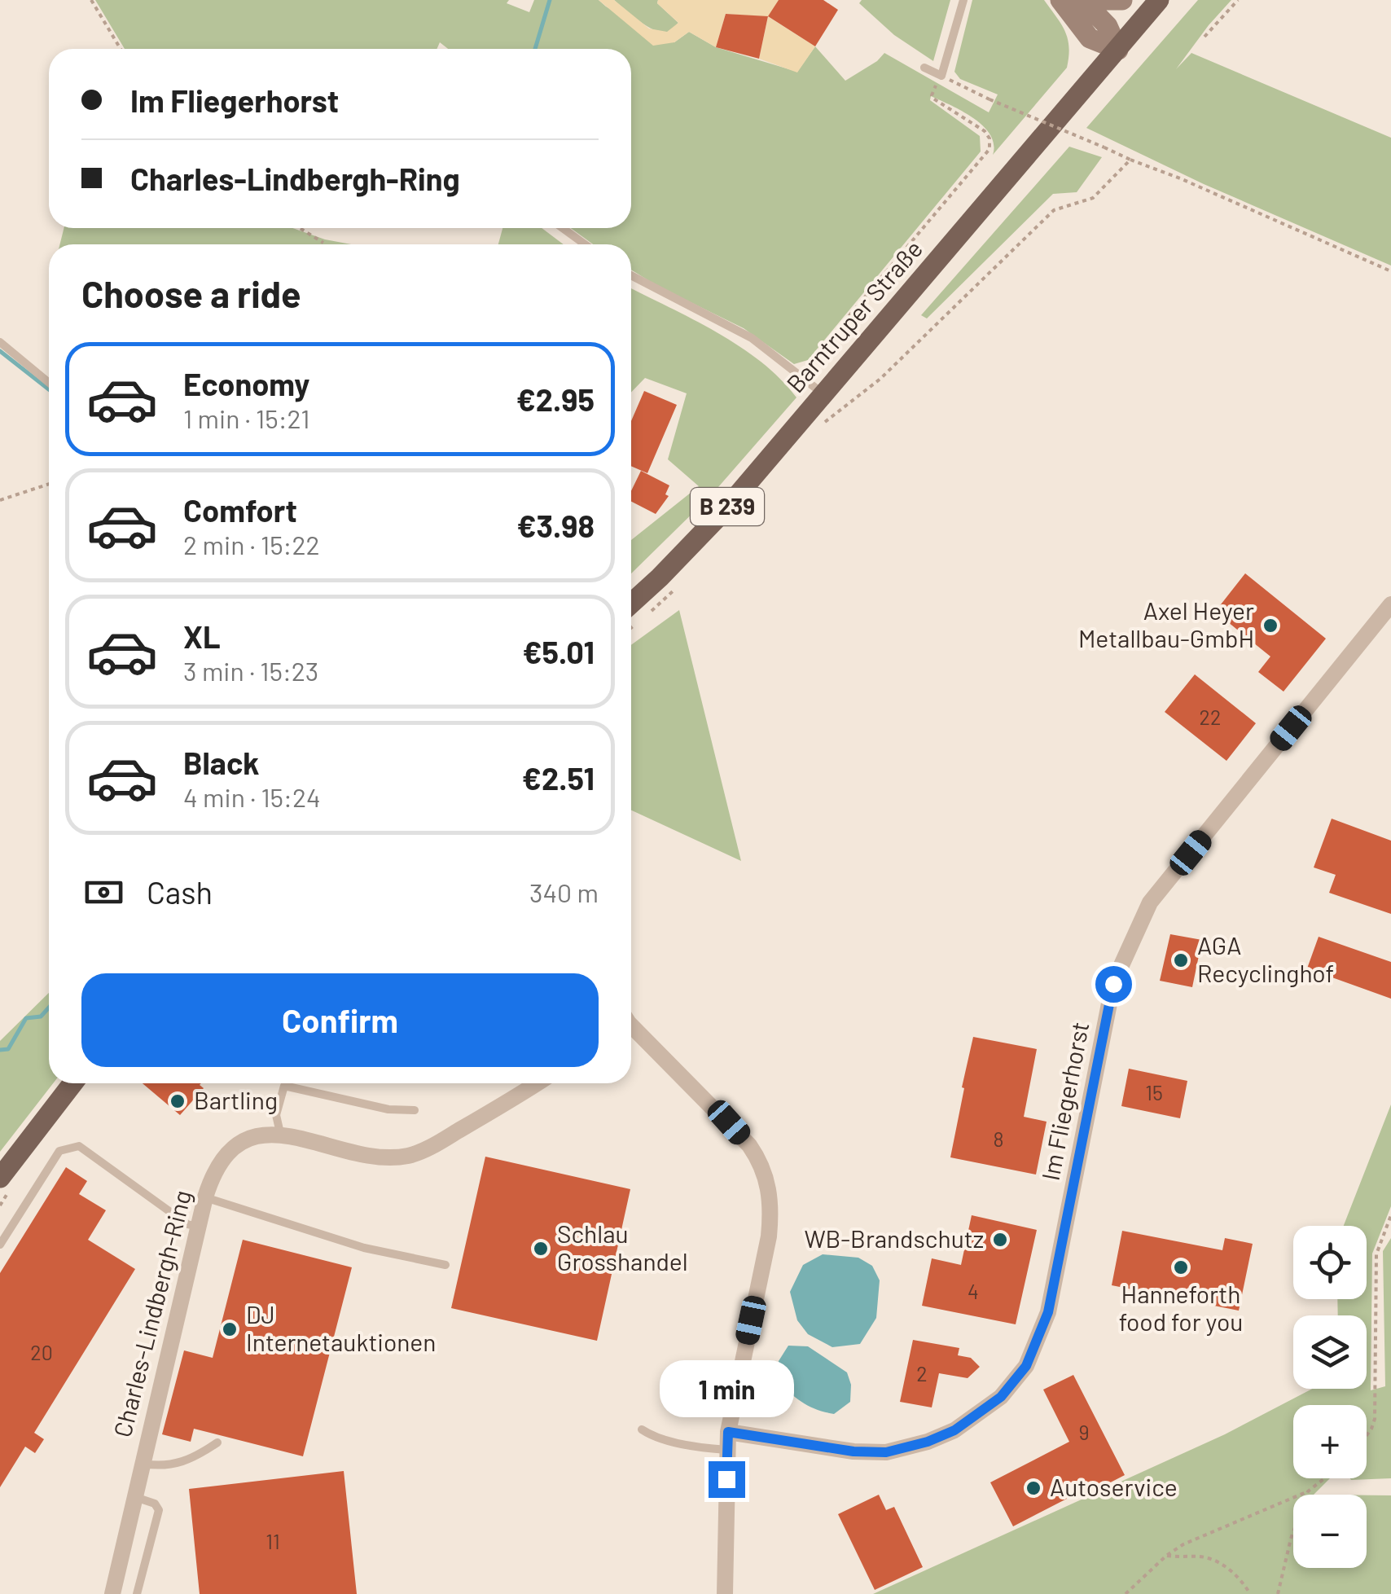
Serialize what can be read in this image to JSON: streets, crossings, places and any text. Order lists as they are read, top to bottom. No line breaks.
{"streets":{"main road":["Barntruper Straße","B 239"],"street":["Im Fliegerhorst","Charles-Lindbergh-Ring"]},"crossings":[["Barntruper Straße","B 239"]],"places":["Axel Heyer Metallbau-GmbH","AGA Recyclinghof","Bartling","WB-Brandschutz","Schlau Grosshandel","Hanneforth food for you","DJ Internetauktionen","Autoservice"],"house_numbers":["22","15","8","4","20","2","9","11"],"page":{"banner":["Im Fliegerhorst","Charles-Lindbergh-Ring"],"heading":"Choose a ride","list":[{"name":"Economy","note":"1 min · 15:21","value":"€2.95"},{"name":"Comfort","note":"2 min · 15:22","value":"€3.98"},{"name":"XL","note":"3 min · 15:23","value":"€5.01"},{"name":"Black","note":"4 min · 15:24","value":"€2.51"}],"pay":["Cash","340 m"],"buttons":"Confirm","map_buttons":["+","−"],"bubble":"1 min"}}
